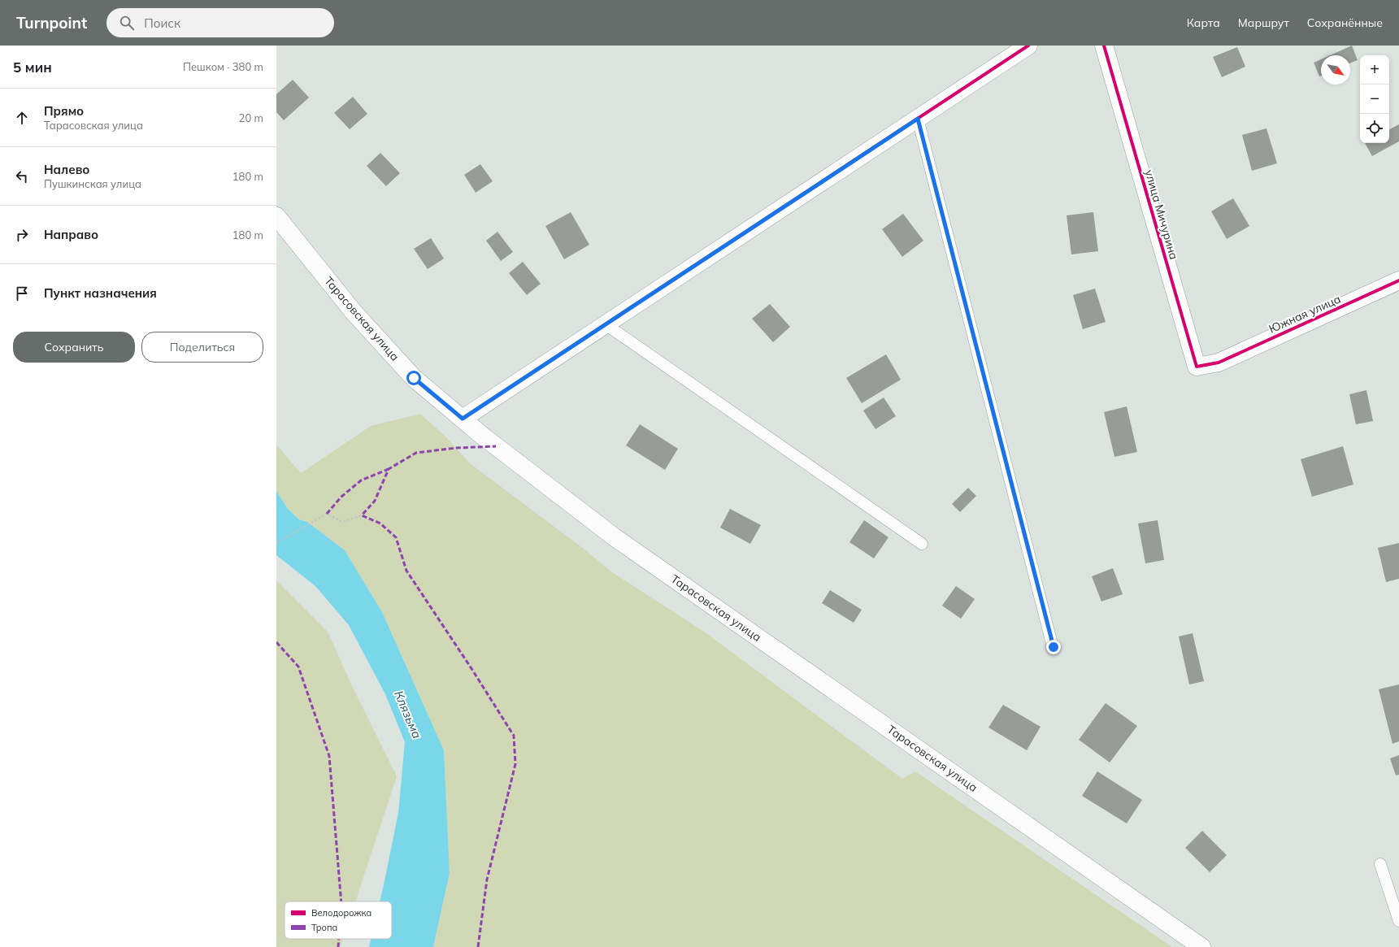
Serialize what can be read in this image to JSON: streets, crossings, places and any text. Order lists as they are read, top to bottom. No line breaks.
{"streets":{"street":["улица Мичурина","Южная улица","Тарасовская улица"]},"crossings":[["улица Мичурина","Южная улица"]],"water":["Клязьма"],"legend":["Велодорожка","Тропа"],"north":"bottom right","page":{"header":"Turnpoint","search":"Поиск","nav":["Карта","Маршрут","Сохранённые"],"heading":["5 мин","Пешком · 380 m"],"map_buttons":["+","−"],"list":[["Прямо","Тарасовская улица","20 m"],["Налево","Пушкинская улица","180 m"],["Направо","180 m"],"Пункт назначения"],"buttons":["Сохранить","Поделиться"]}}
